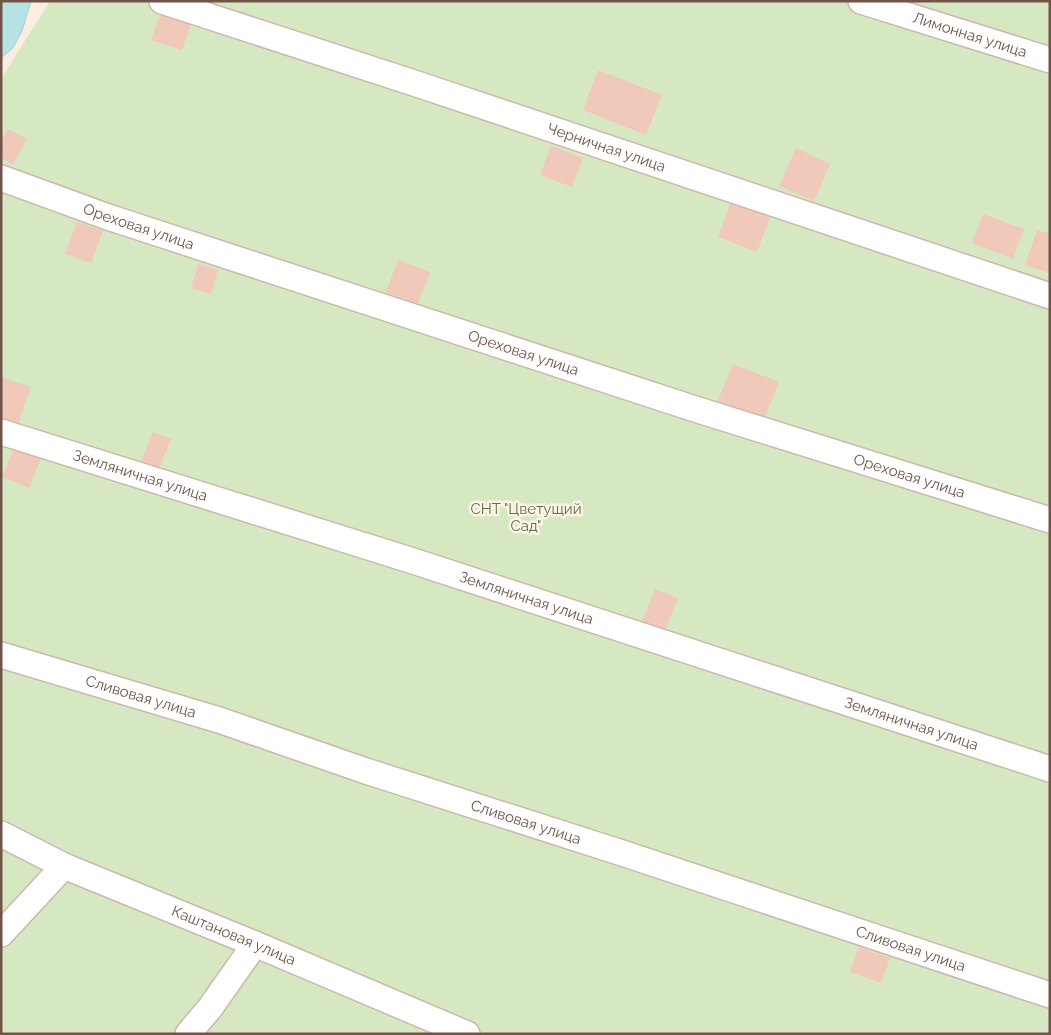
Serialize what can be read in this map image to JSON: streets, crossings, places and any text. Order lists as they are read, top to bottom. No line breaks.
{"streets":{"street":["Лимонная улица","Черничная улица","Ореховая улица","Земляничная улица","Сливовая улица","Каштановая улица"]},"parks":["СНТ \"Цветущий Сад\""]}
